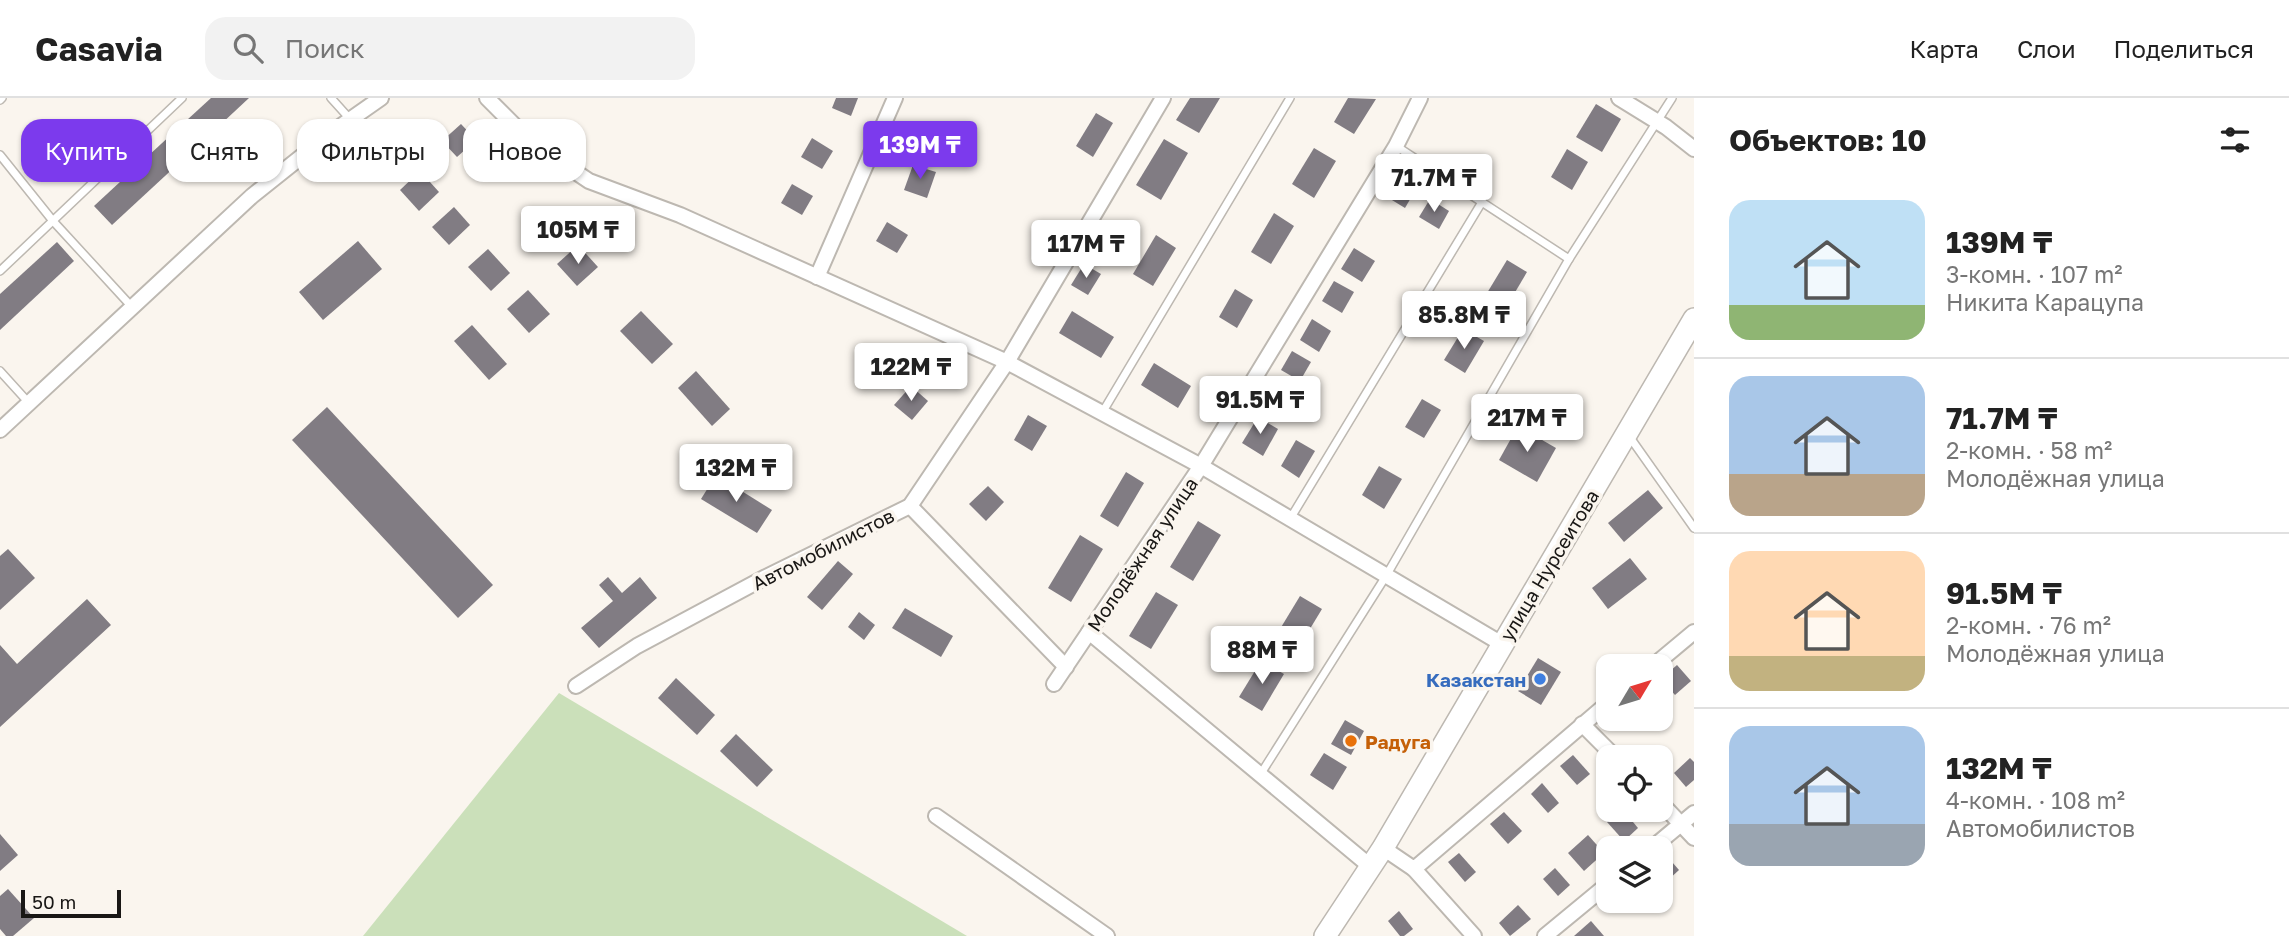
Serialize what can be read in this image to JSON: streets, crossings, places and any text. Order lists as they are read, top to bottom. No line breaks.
{"streets":{"main road":["улица Нурсеитова"],"street":["Автомобилистов","Молодёжная улица"]},"places":["Казакстан","Радуга"],"scale_bar":"50 m","north":"top right","page":{"header":"Casavia","search":"Поиск","nav":["Карта","Слои","Поделиться"],"heading":"Объектов: 10","chip":["Купить","Снять","Фильтры","Новое"],"price":["139M ₸","71.7M ₸","105M ₸","117M ₸","85.8M ₸","122M ₸","91.5M ₸","217M ₸","132M ₸","88M ₸"],"list":[{"name":"139M ₸","note":"3-комн. · 107 m² · Никита Карацупа"},{"name":"71.7M ₸","note":"2-комн. · 58 m² · Молодёжная улица"},{"name":"91.5M ₸","note":"2-комн. · 76 m² · Молодёжная улица"},{"name":"132M ₸","note":"4-комн. · 108 m² · Автомобилистов"}],"scale":"50 m"}}
